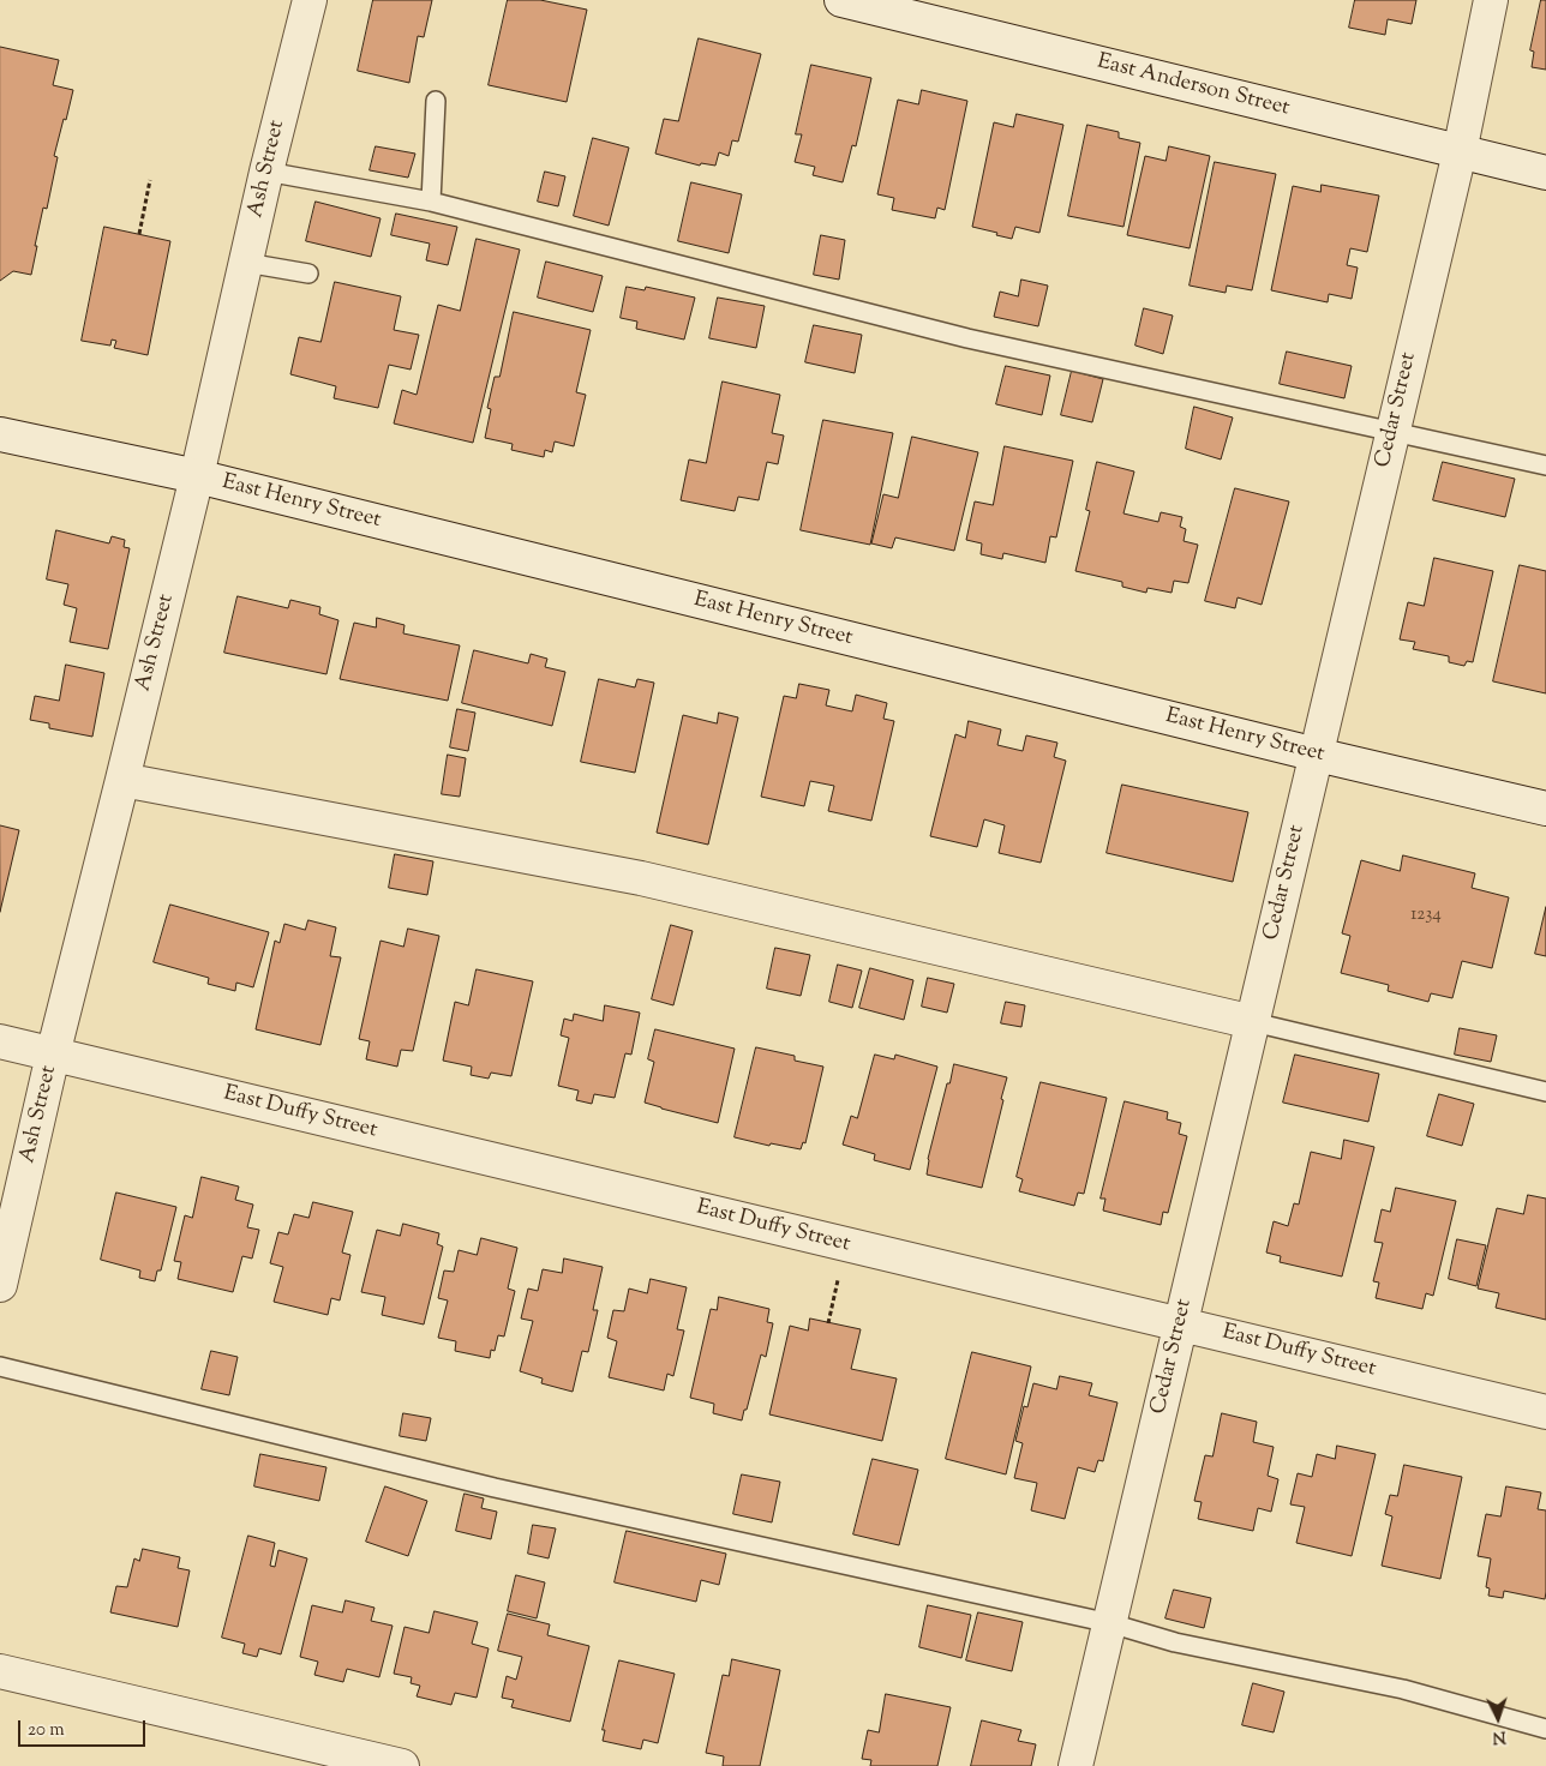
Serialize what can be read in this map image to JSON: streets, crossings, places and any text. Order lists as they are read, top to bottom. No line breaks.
{"streets":{"street":["East Anderson Street","Ash Street","Cedar Street","East Henry Street","East Duffy Street"]},"crossings":[["East Anderson Street","Cedar Street"],["Ash Street","East Henry Street"],["Ash Street","East Duffy Street"],["Cedar Street","East Henry Street"],["Cedar Street","East Duffy Street"]],"house_numbers":["1234"],"scale_bar":"20 m","north":"bottom"}
